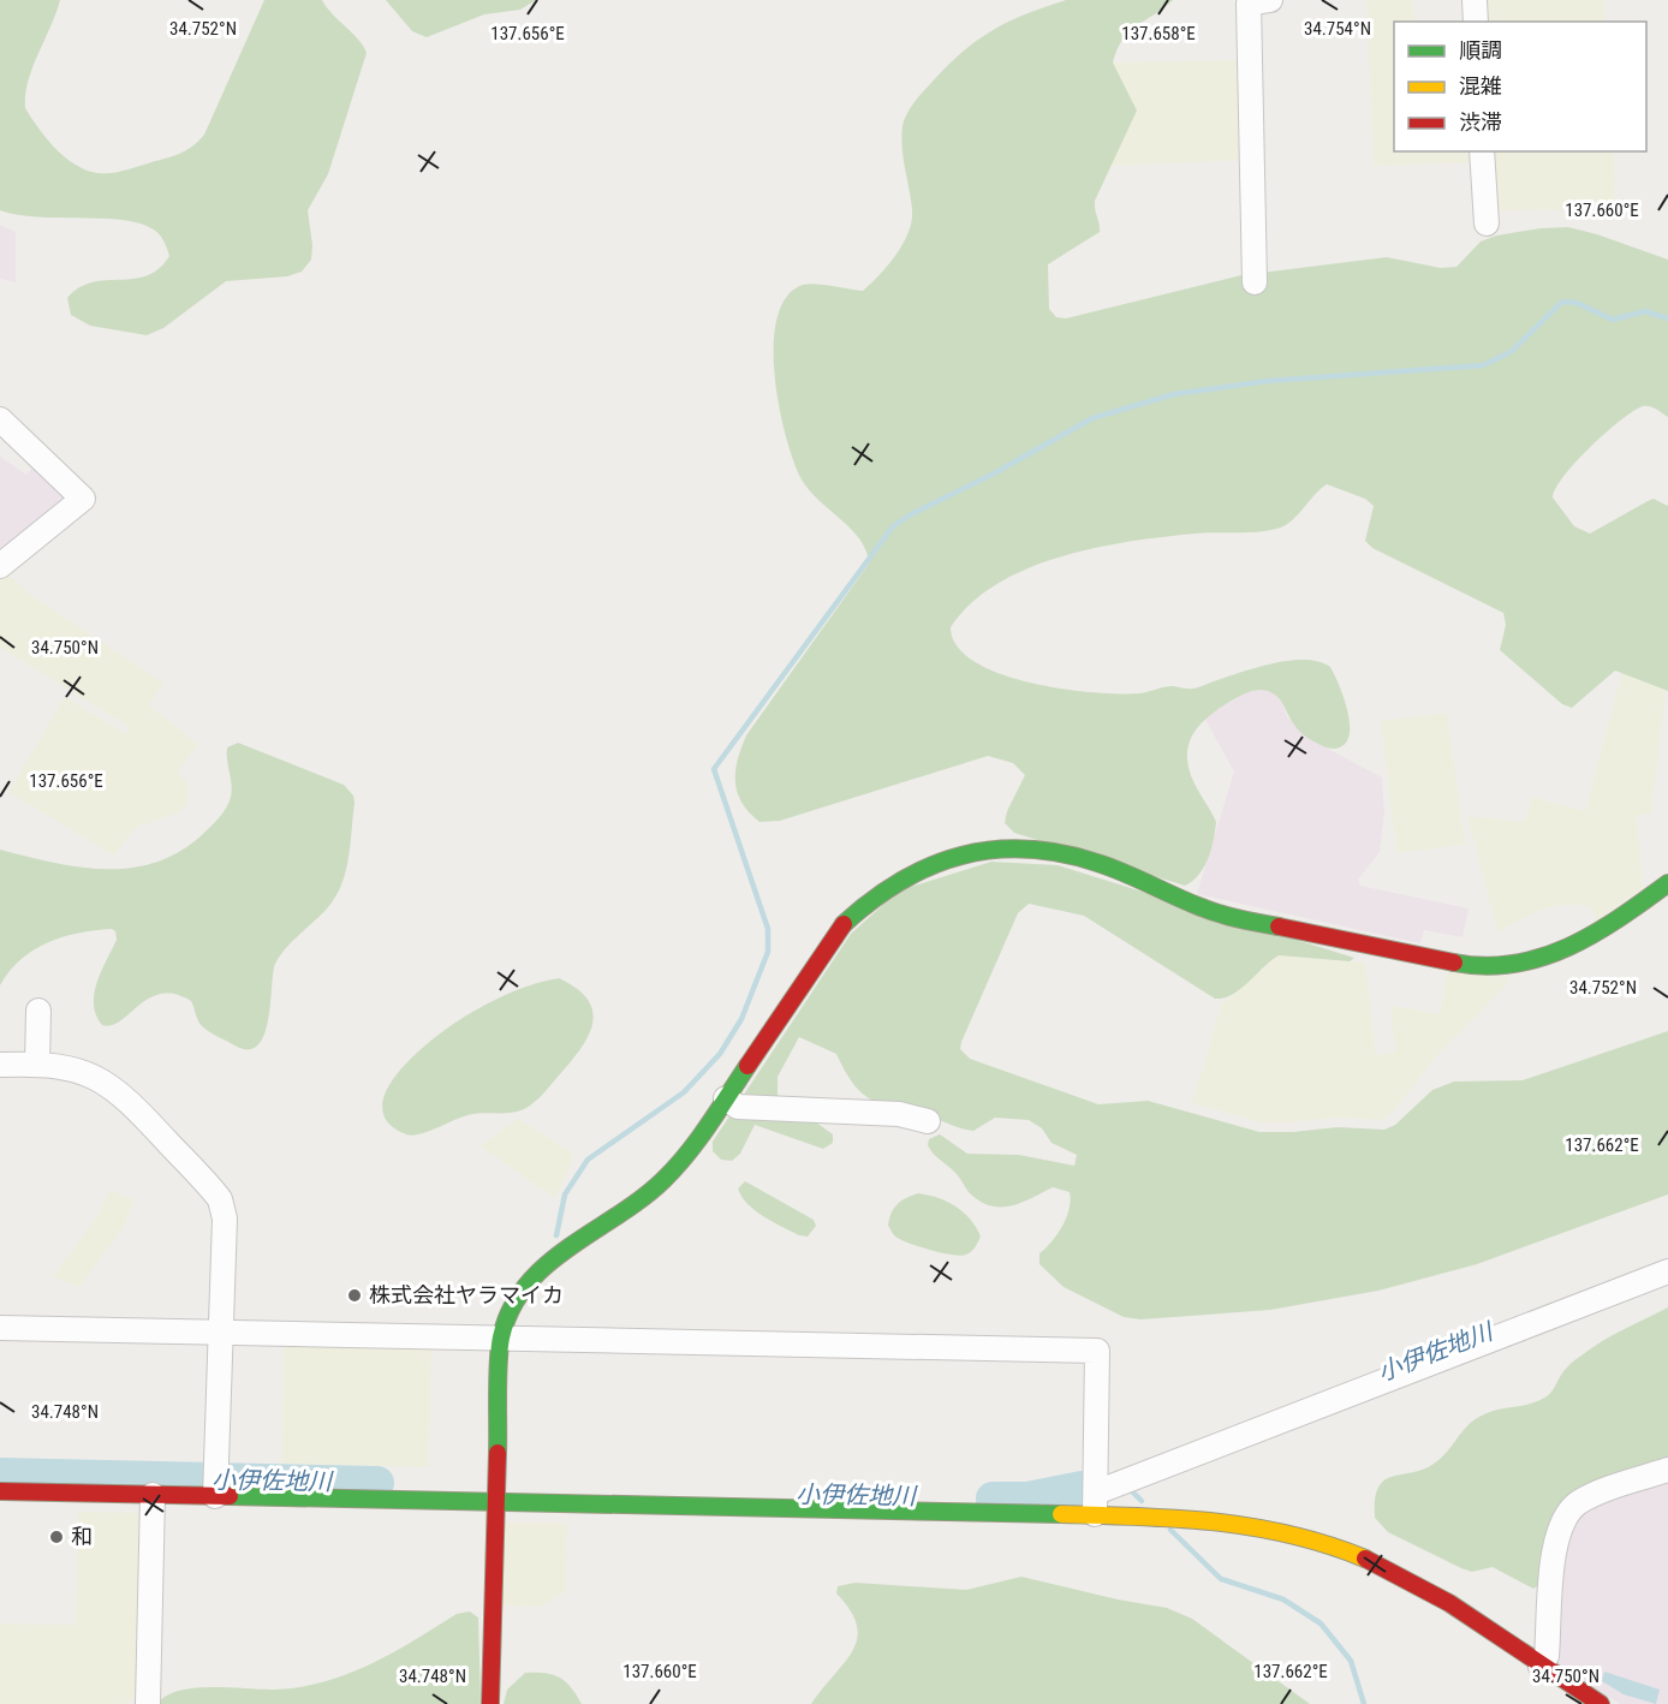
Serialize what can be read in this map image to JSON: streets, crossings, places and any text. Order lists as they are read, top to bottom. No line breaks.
{"water":["小伊佐地川"],"places":["株式会社ヤラマイカ","和"],"legend":["順調","混雑","渋滞"],"coordinates":["34.752°N","34.754°N","137.656°E","137.658°E","137.660°E","34.750°N","137.662°E","34.748°N"]}
